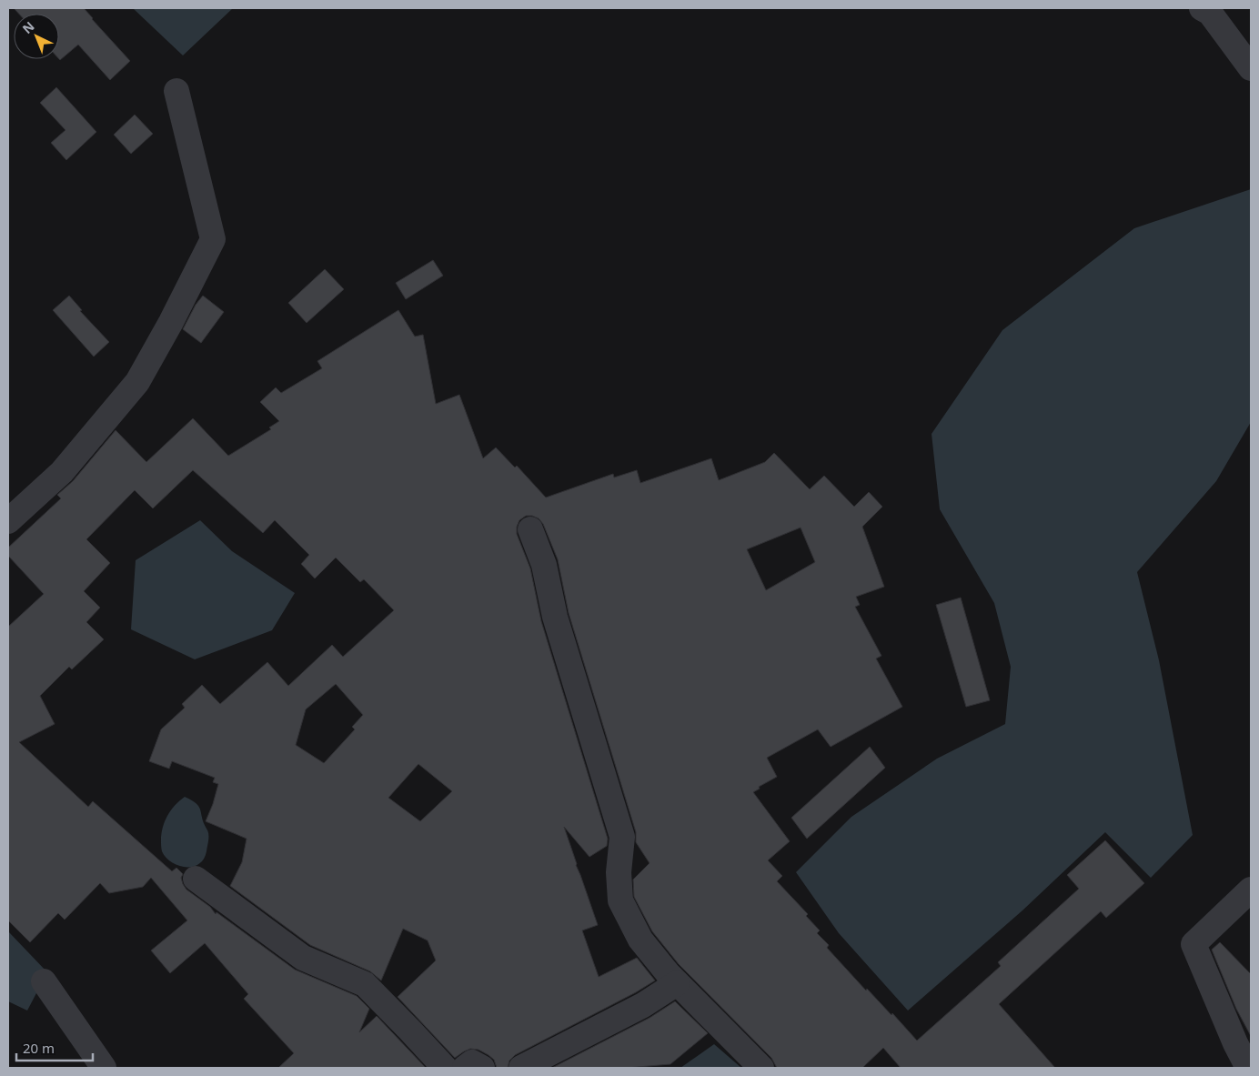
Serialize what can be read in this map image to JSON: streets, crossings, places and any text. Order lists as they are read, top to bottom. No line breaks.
{"scale_bar":"20 m","north":"top left"}
